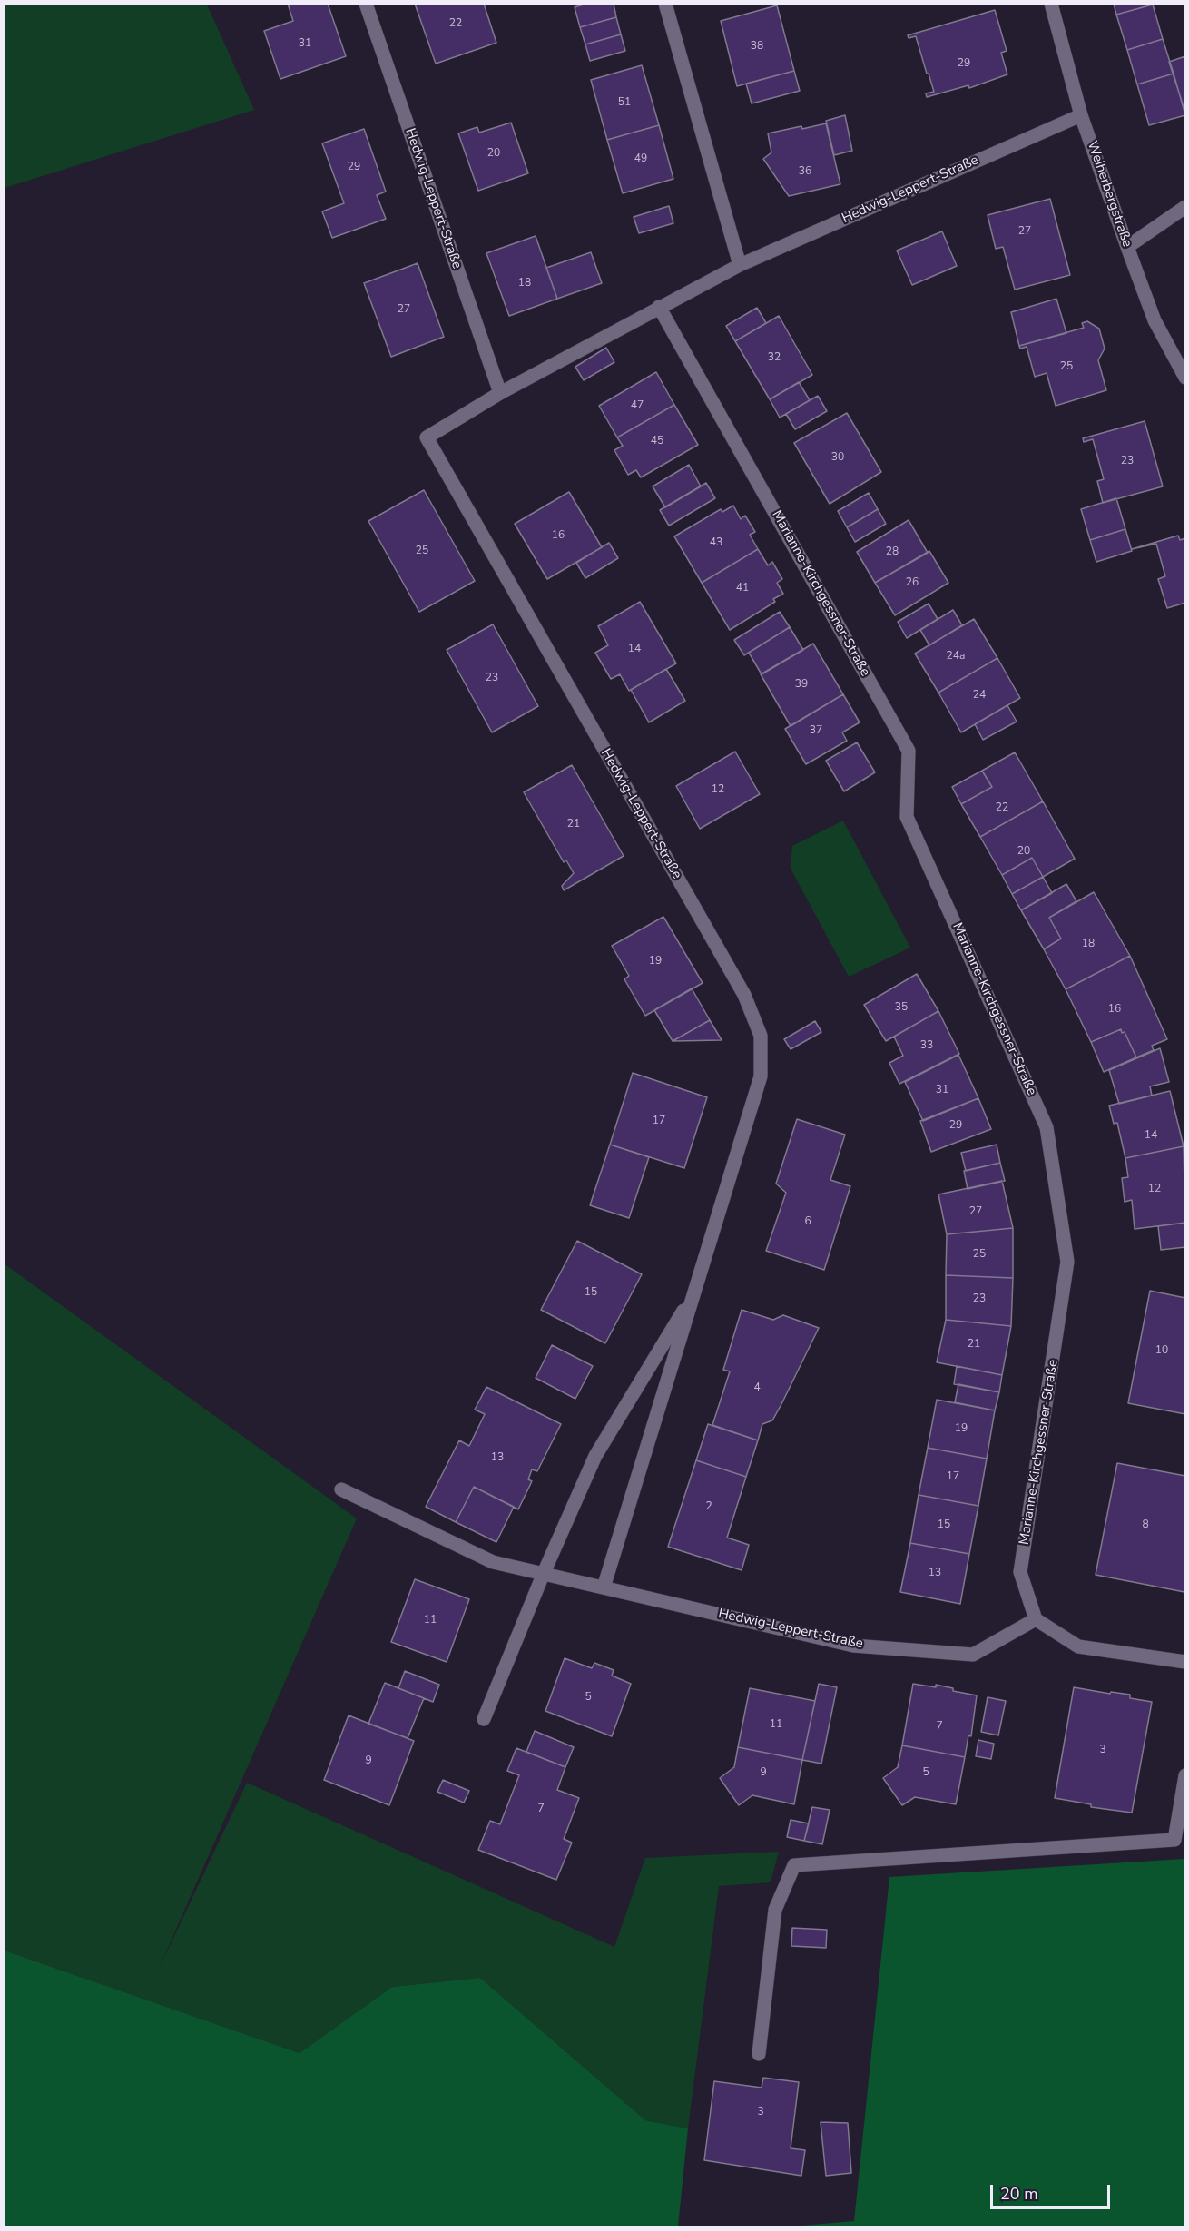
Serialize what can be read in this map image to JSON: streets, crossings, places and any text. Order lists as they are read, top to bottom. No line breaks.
{"streets":{"street":["Hedwig-Leppert-Straße","Weiherbergstraße","Marianne-Kirchgessner-Straße"]},"crossings":[["Hedwig-Leppert-Straße","Weiherbergstraße"],["Hedwig-Leppert-Straße","Marianne-Kirchgessner-Straße"]],"house_numbers":["22","31","38","29","51","20","49","29","36","27","18","27","32","25","47","45","30","23","16","43","25","28","26","41","14","24a","23","39","24","37","12","22","21","20","18","19","35","16","33","31","17","29","14","12","27","6","25","15","23","21","10","4","19","13","17","2","15","8","13","11","5","11","7","3","9","9","5","7","3"],"scale_bar":"20 m"}
